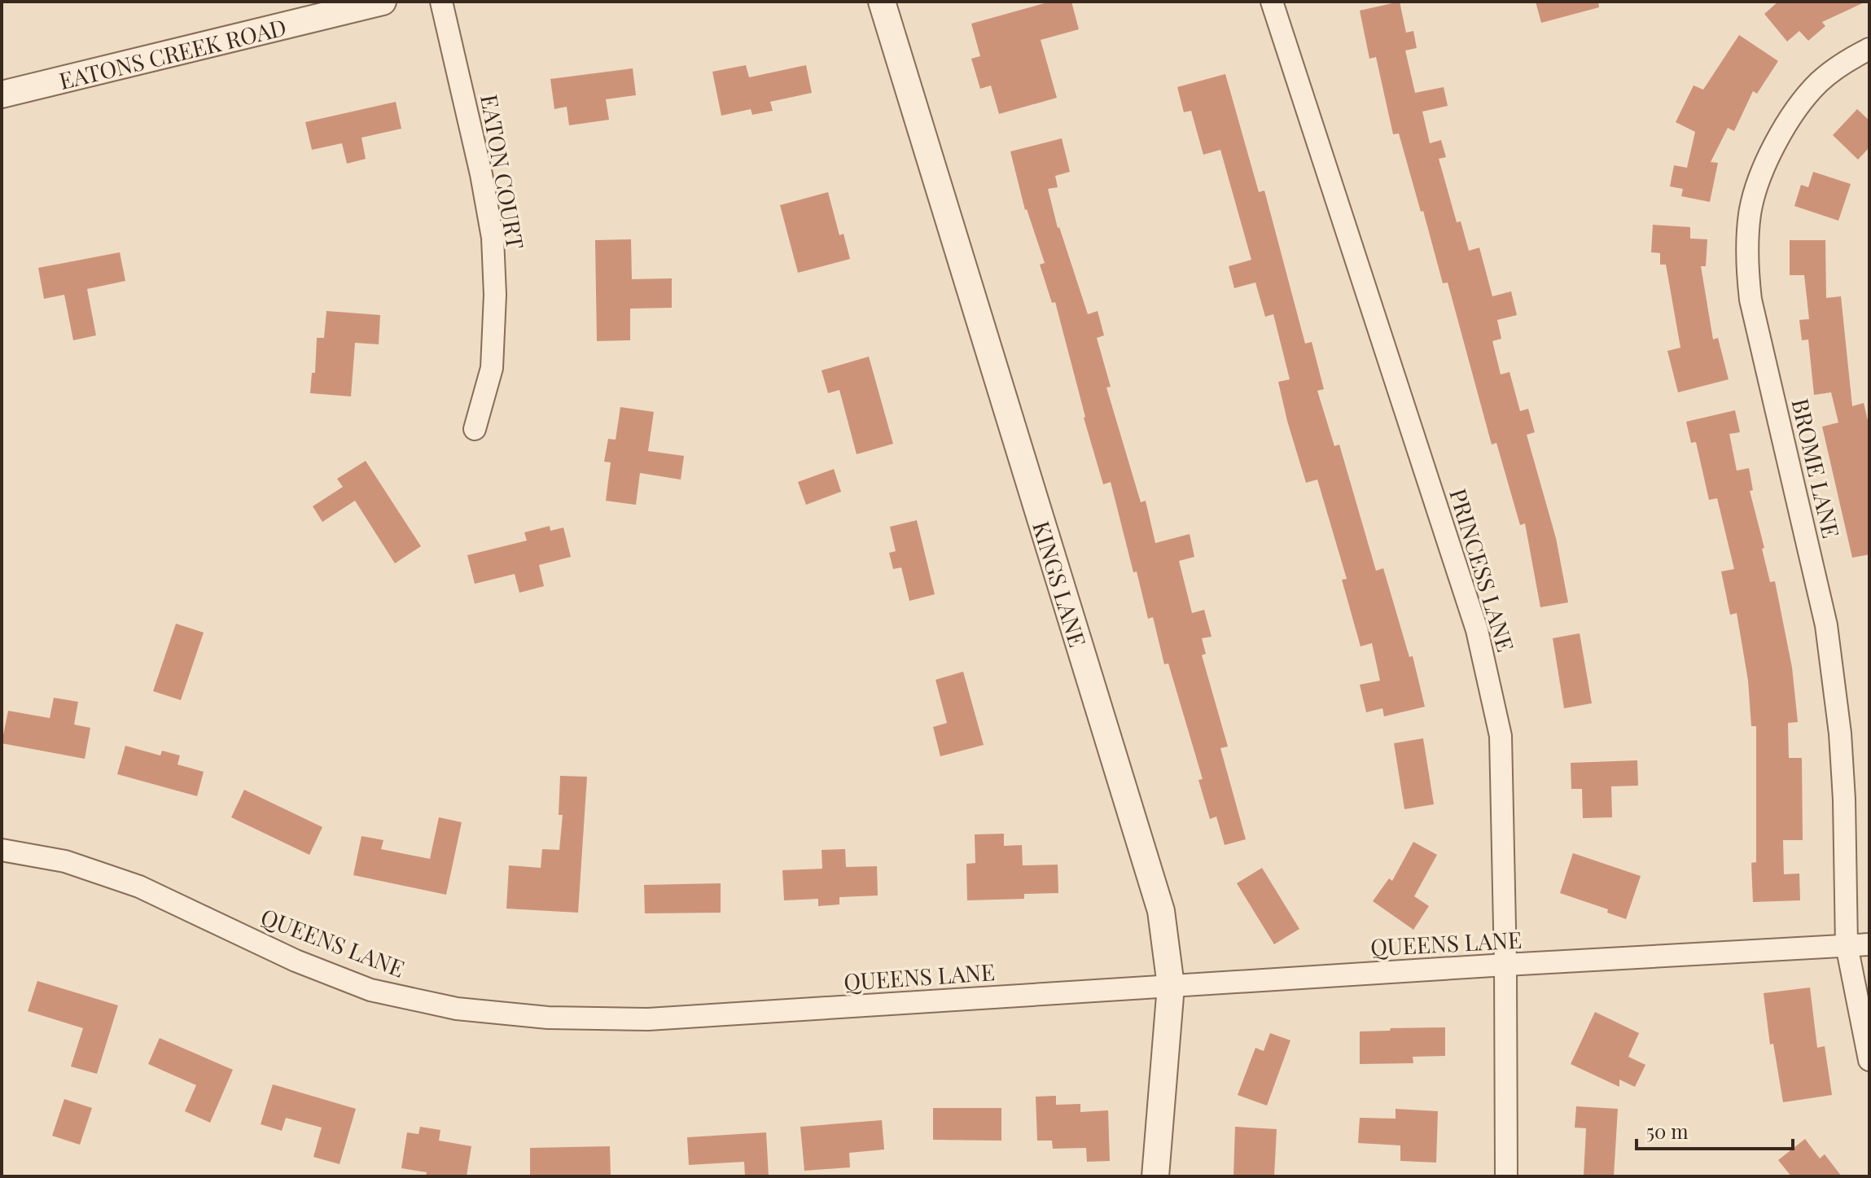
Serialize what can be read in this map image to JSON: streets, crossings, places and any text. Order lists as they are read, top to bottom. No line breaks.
{"streets":{"street":["EATONS CREEK ROAD","EATON COURT","BROME LANE","PRINCESS LANE","KINGS LANE","QUEENS LANE"]},"crossings":[["BROME LANE","QUEENS LANE"],["PRINCESS LANE","QUEENS LANE"],["KINGS LANE","QUEENS LANE"]],"scale_bar":"50 m"}
